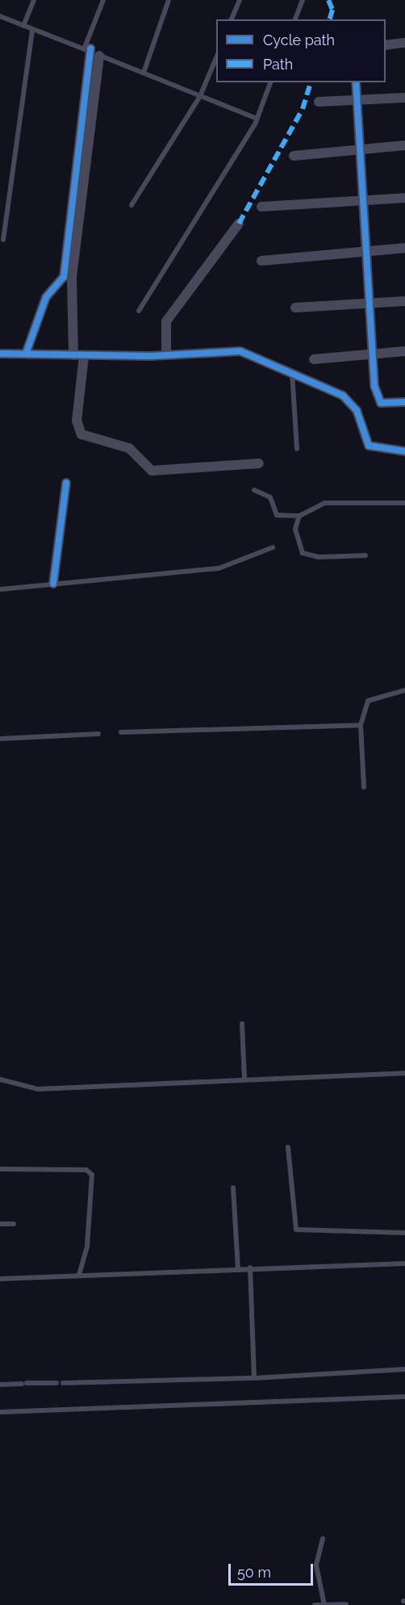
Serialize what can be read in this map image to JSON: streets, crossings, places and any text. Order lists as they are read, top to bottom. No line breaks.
{"legend":["Cycle path","Path"],"scale_bar":"50 m"}
